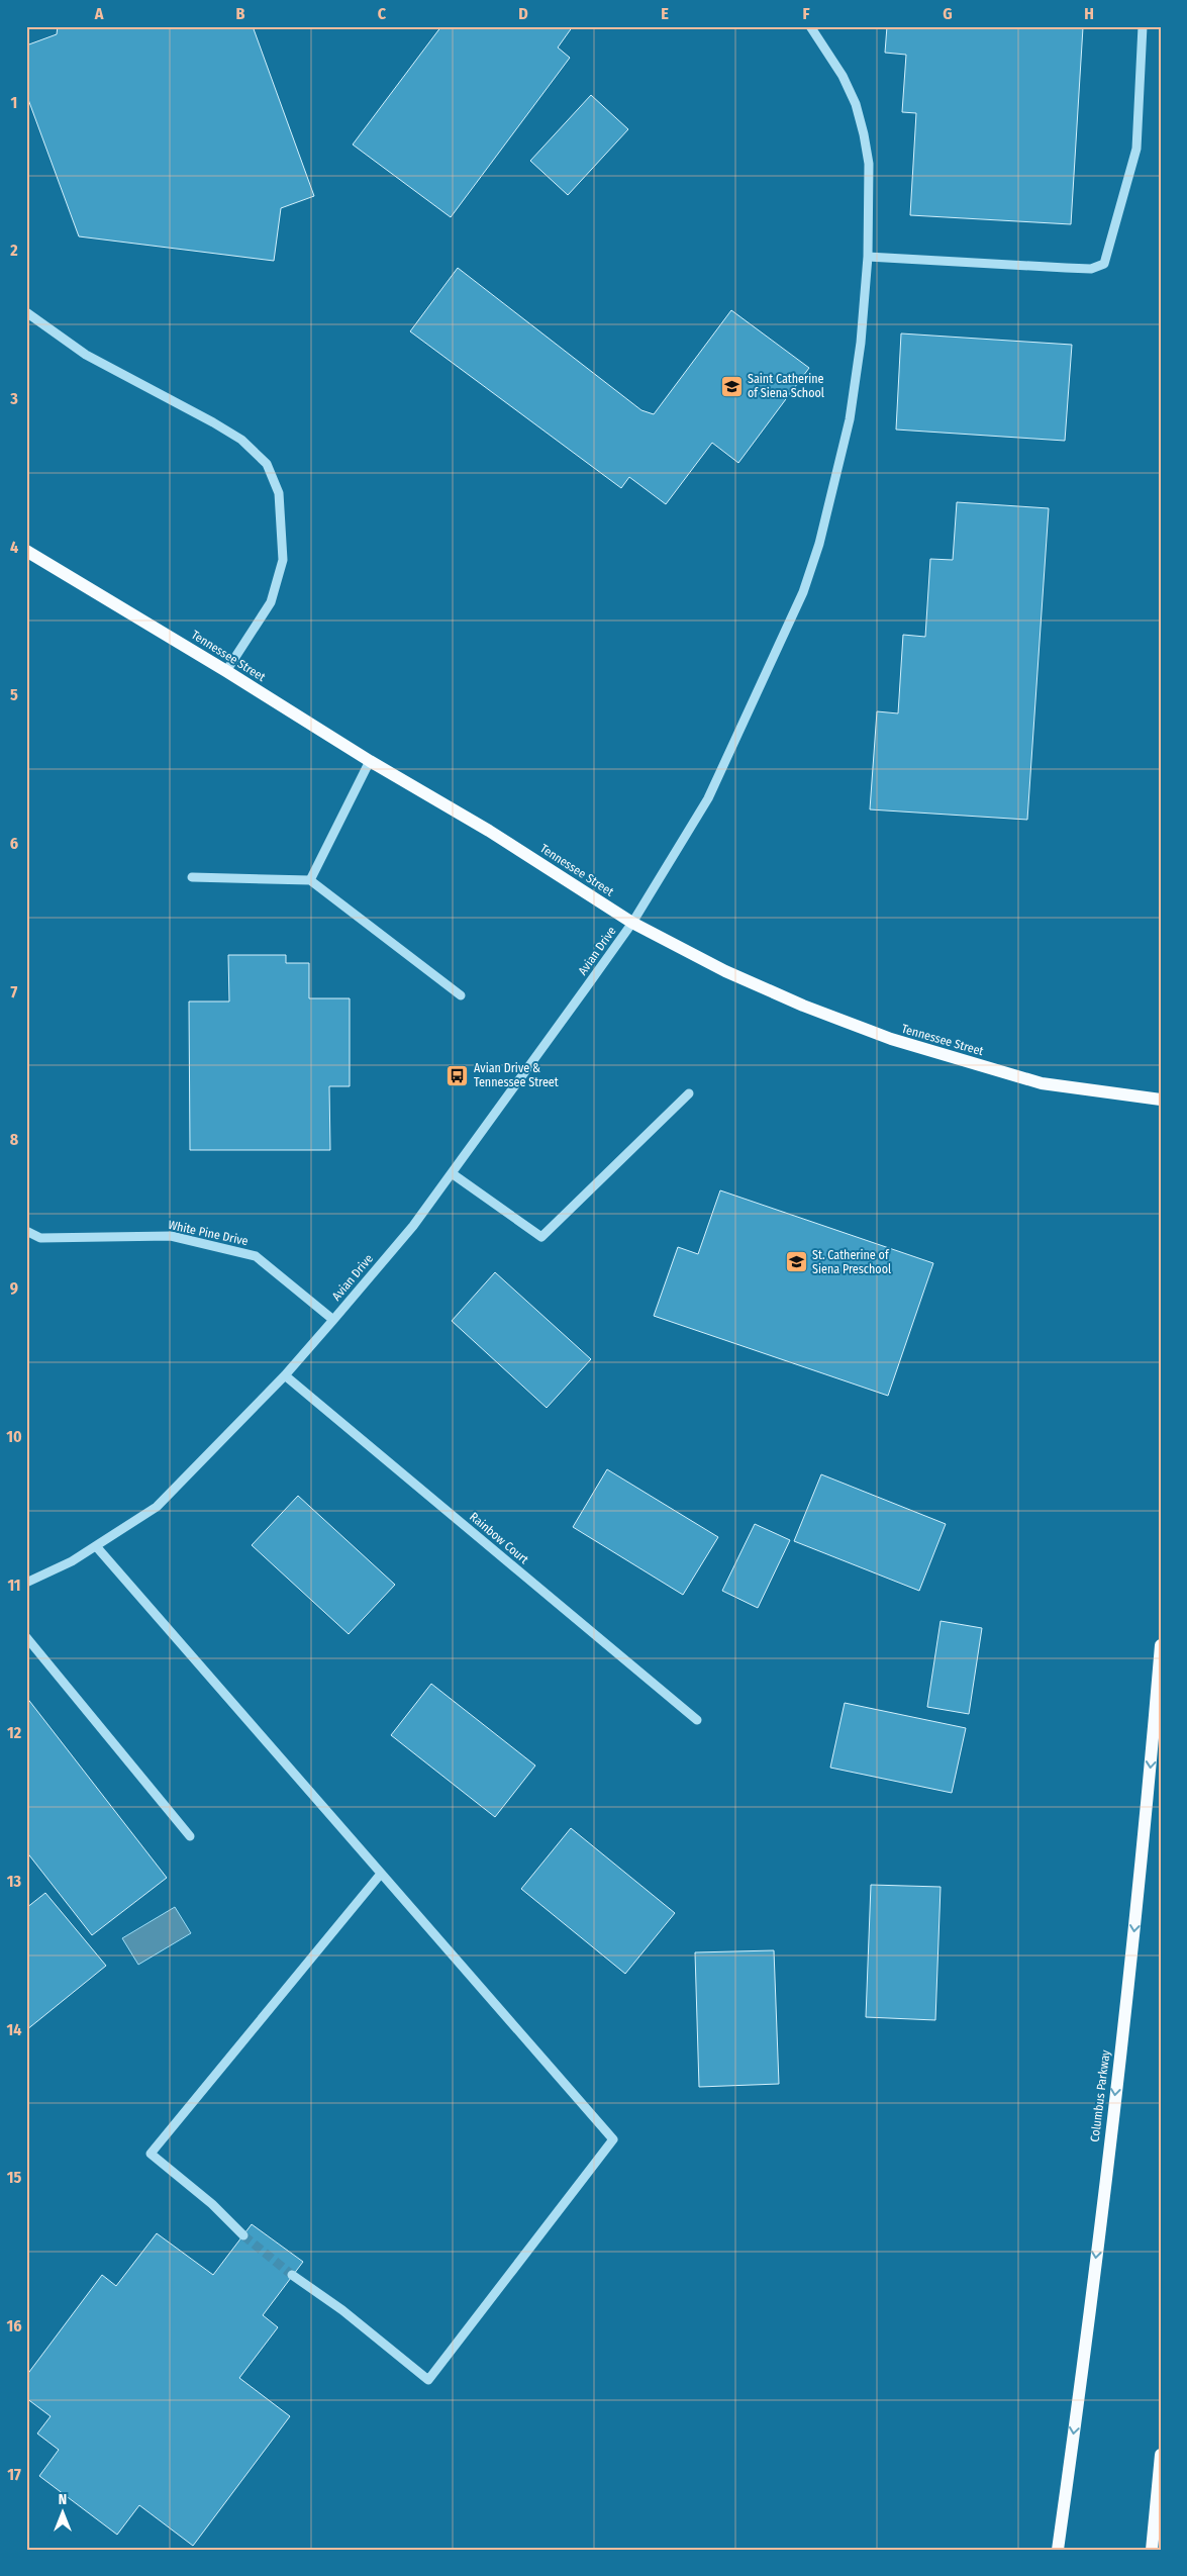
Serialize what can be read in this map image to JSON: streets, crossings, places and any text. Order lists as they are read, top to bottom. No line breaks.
{"streets":{"main road":["Tennessee Street","Columbus Parkway"],"street":["Avian Drive","White Pine Drive","Rainbow Court"]},"crossings":[["Tennessee Street","Avian Drive"],["Avian Drive","White Pine Drive"],["Avian Drive","Rainbow Court"]],"one_way":["Columbus Parkway"],"places":{"school or university":["Saint Catherine of Siena School","St. Catherine of Siena Preschool"],"bus stop":["Avian Drive & Tennessee Street"]},"north":"top","grid":{"columns":["A","B","C","D","E","F","G","H"],"rows":["1","2","3","4","5","6","7","8","9","10","11","12","13","14","15","16","17"]}}
